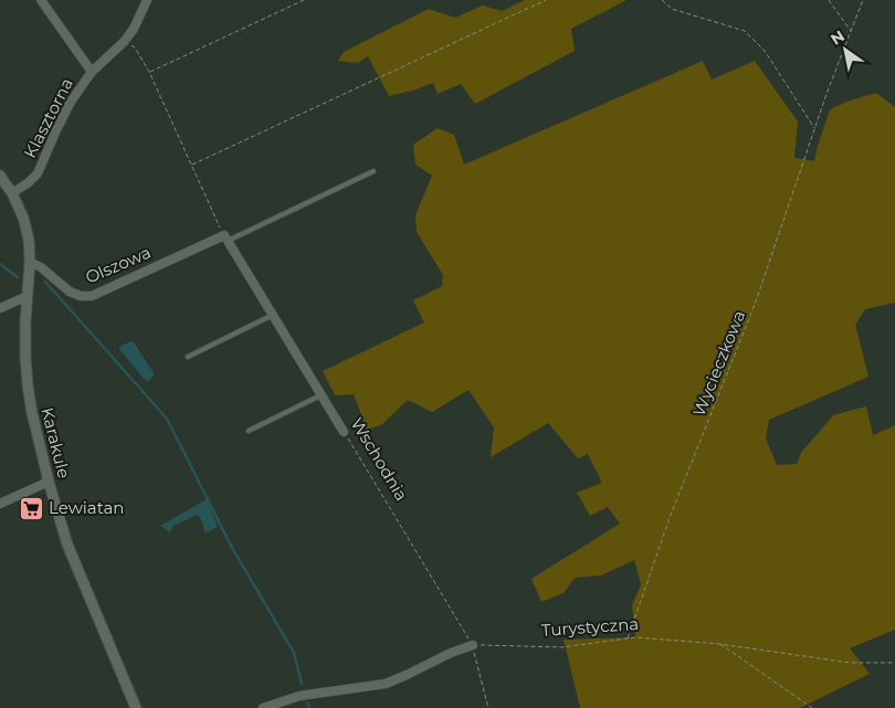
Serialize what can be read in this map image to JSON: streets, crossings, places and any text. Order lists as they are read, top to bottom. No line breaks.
{"streets":{"street":["Klasztorna","Olszowa","Karakule","Wschodnia"],"path":["Wycieczkowa","Turystyczna"]},"crossings":[["Klasztorna","Karakule"],["Olszowa","Karakule"],["Olszowa","Wschodnia"],["Wycieczkowa","Turystyczna"],["Wschodnia","Turystyczna"]],"places":{"supermarket":["Lewiatan"]},"north":"top left"}
